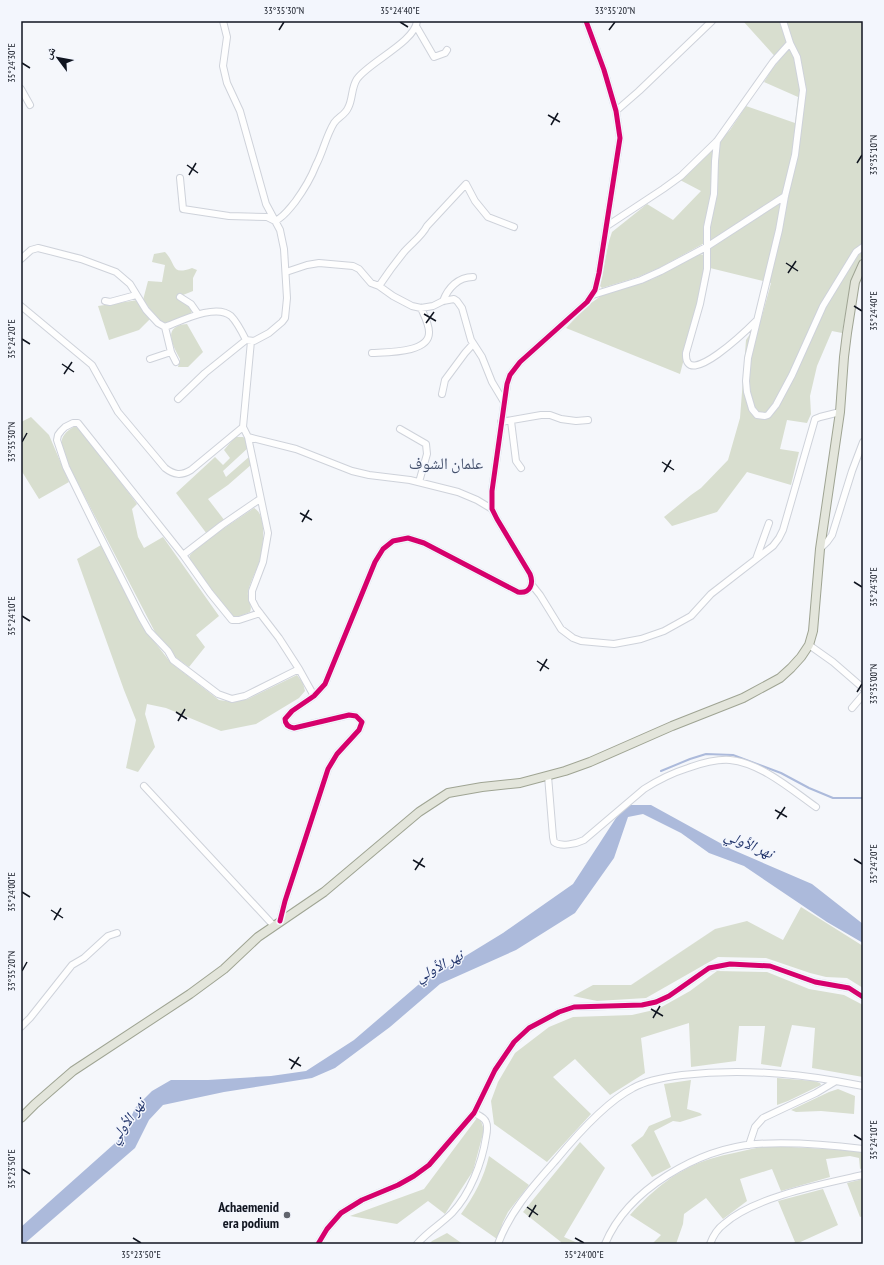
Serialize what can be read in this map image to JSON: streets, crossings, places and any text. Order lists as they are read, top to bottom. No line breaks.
{"districts":["علمان الشوف"],"water":["نهر الأولي"],"places":["Achaemenid era podium"],"north":"top left","coordinates":["33°35'30\"N","35°24'40\"E","33°35'20\"N","35°24'30\"E","33°35'10\"N","35°24'20\"E","35°24'10\"E","33°35'00\"N","35°24'00\"E","35°23'50\"E"]}
